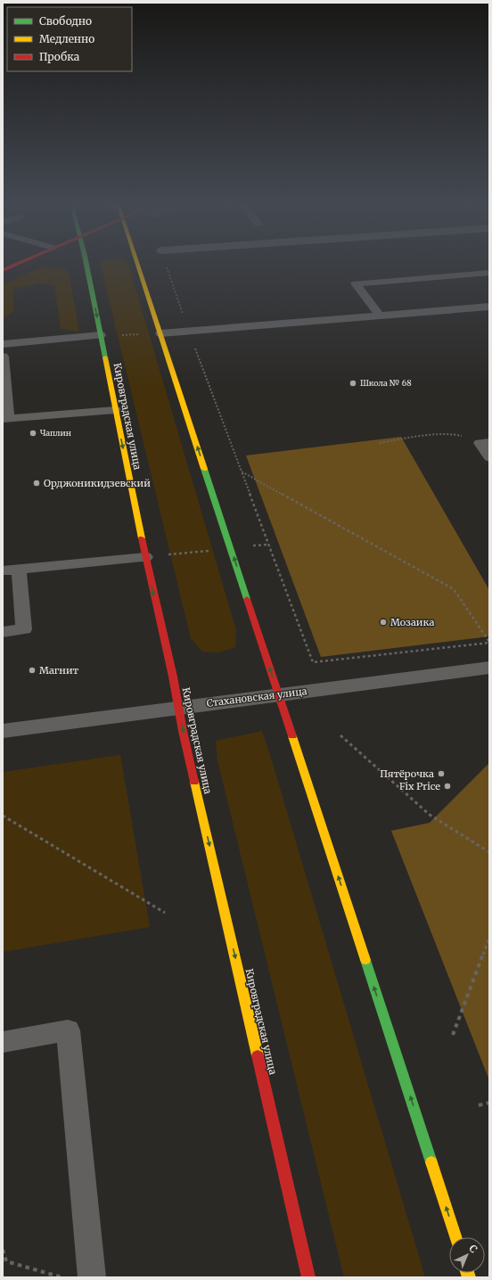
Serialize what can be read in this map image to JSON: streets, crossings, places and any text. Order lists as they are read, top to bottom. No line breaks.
{"streets":{"main road":["Кировградская улица"],"street":["Стахановская улица"]},"crossings":[["Кировградская улица","Стахановская улица"]],"one_way":["Кировградская улица"],"places":["Школа № 68","Чаплин","Орджоникидзевский","Мозаика","Магнит","Пятёрочка","Fix Price"],"legend":["Свободно","Медленно","Пробка"],"north":"top right"}
